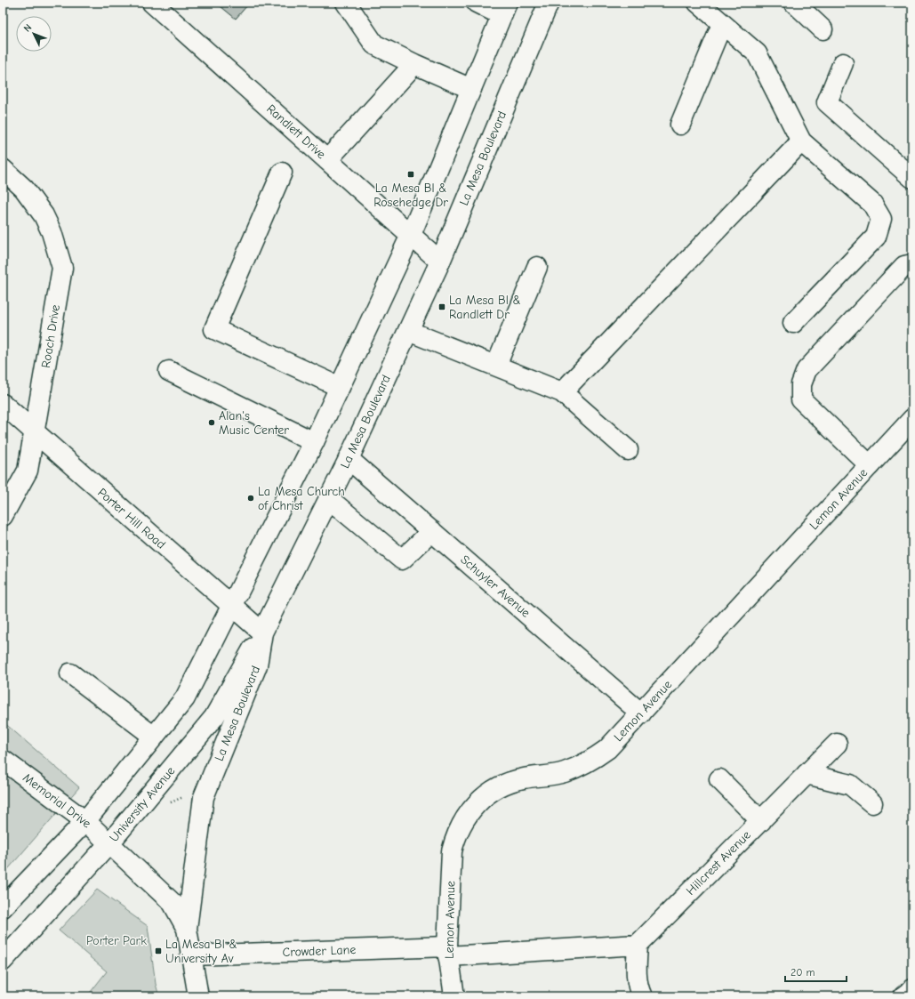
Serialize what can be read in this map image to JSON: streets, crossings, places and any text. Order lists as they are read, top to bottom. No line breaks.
{"streets":{"main road":["Randlett Drive","La Mesa Boulevard","Roach Drive","Lemon Avenue","Porter Hill Road","Schuyler Avenue","Memorial Drive","University Avenue","Hillcrest Avenue","Crowder Lane"]},"crossings":[["Randlett Drive","La Mesa Boulevard"],["La Mesa Boulevard","Porter Hill Road"],["La Mesa Boulevard","Schuyler Avenue"],["La Mesa Boulevard","Memorial Drive"],["La Mesa Boulevard","University Avenue"],["La Mesa Boulevard","Crowder Lane"],["Roach Drive","Porter Hill Road"],["Lemon Avenue","Schuyler Avenue"],["Lemon Avenue","Crowder Lane"],["Porter Hill Road","University Avenue"],["Memorial Drive","University Avenue"],["Hillcrest Avenue","Crowder Lane"]],"parks":["Porter Park"],"places":{"transit":["La Mesa Bl & Rosehedge Dr","La Mesa Bl & Randlett Dr","La Mesa Bl & University Av"],"other":["Alan's Music Center","La Mesa Church of Christ"]},"scale_bar":"20 m","north":"top left"}
